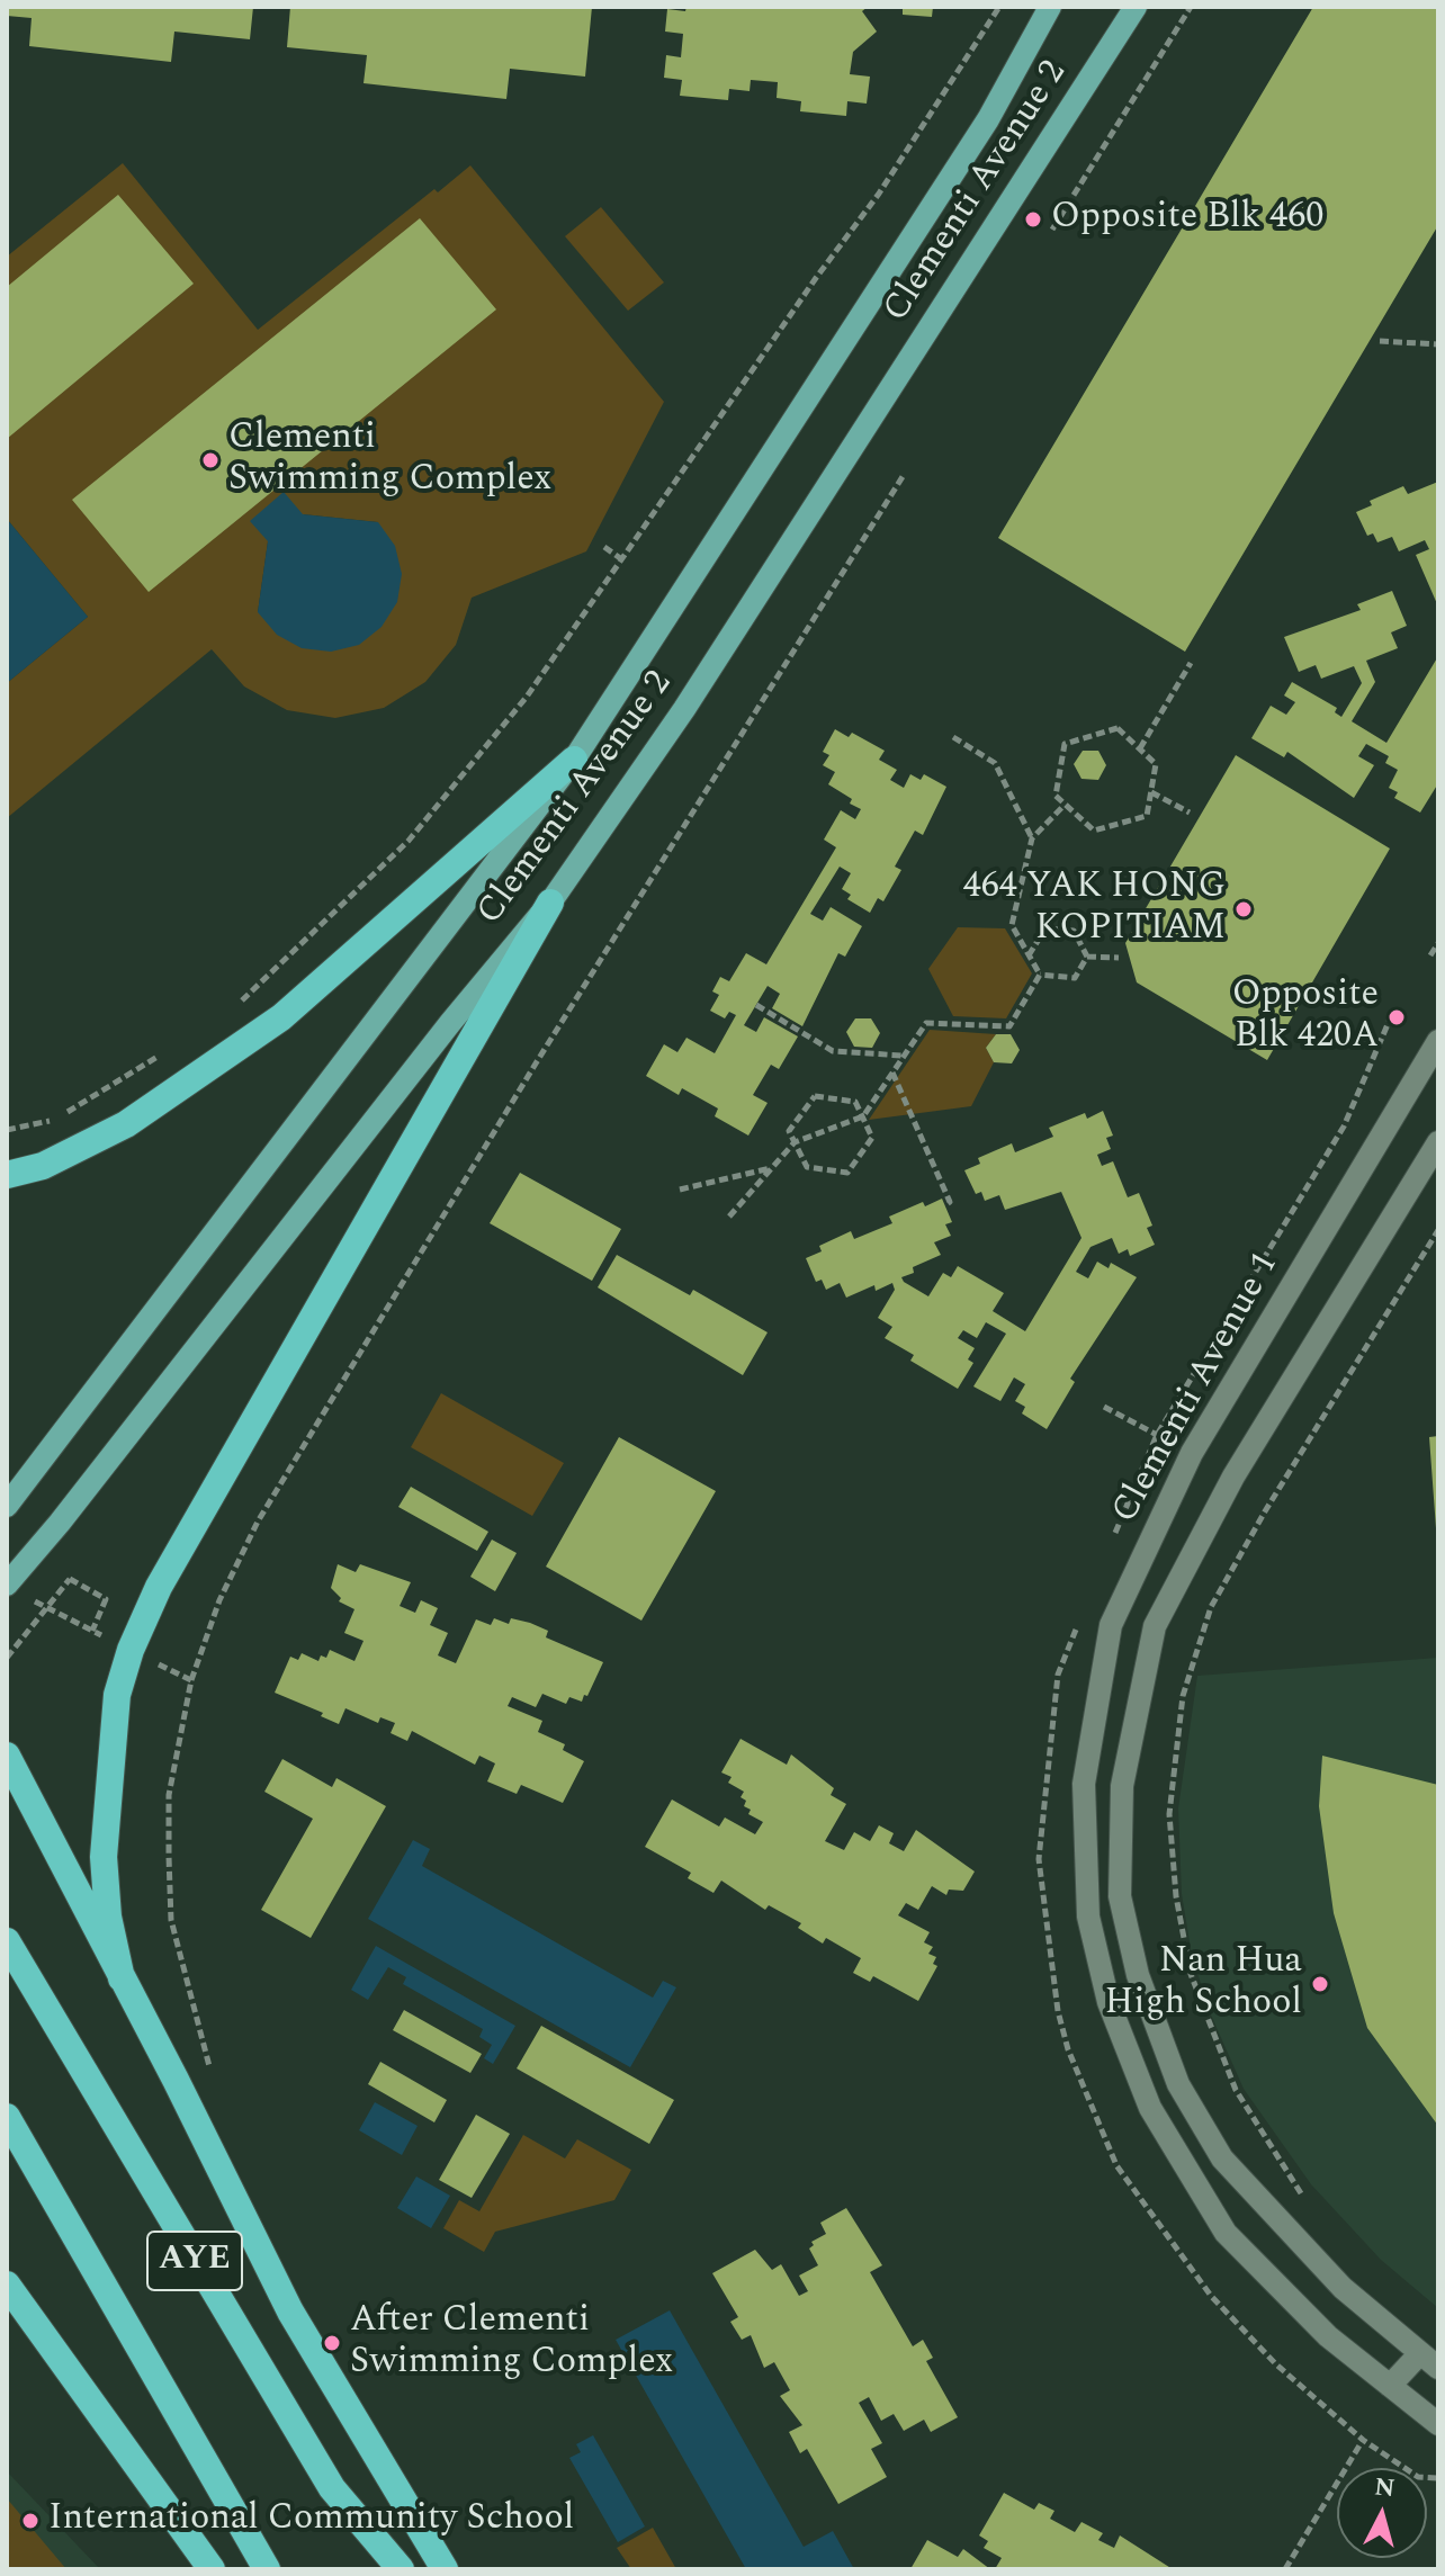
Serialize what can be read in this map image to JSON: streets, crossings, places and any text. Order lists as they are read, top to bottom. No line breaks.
{"streets":{"highway":["AYE"],"main road":["Clementi Avenue 2"],"street":["Clementi Avenue 1"]},"places":["Opposite Blk 460","Clementi Swimming Complex","464 YAK HONG KOPITIAM","Opposite Blk 420A","Nan Hua High School","After Clementi Swimming Complex","International Community School"],"north":"top"}
